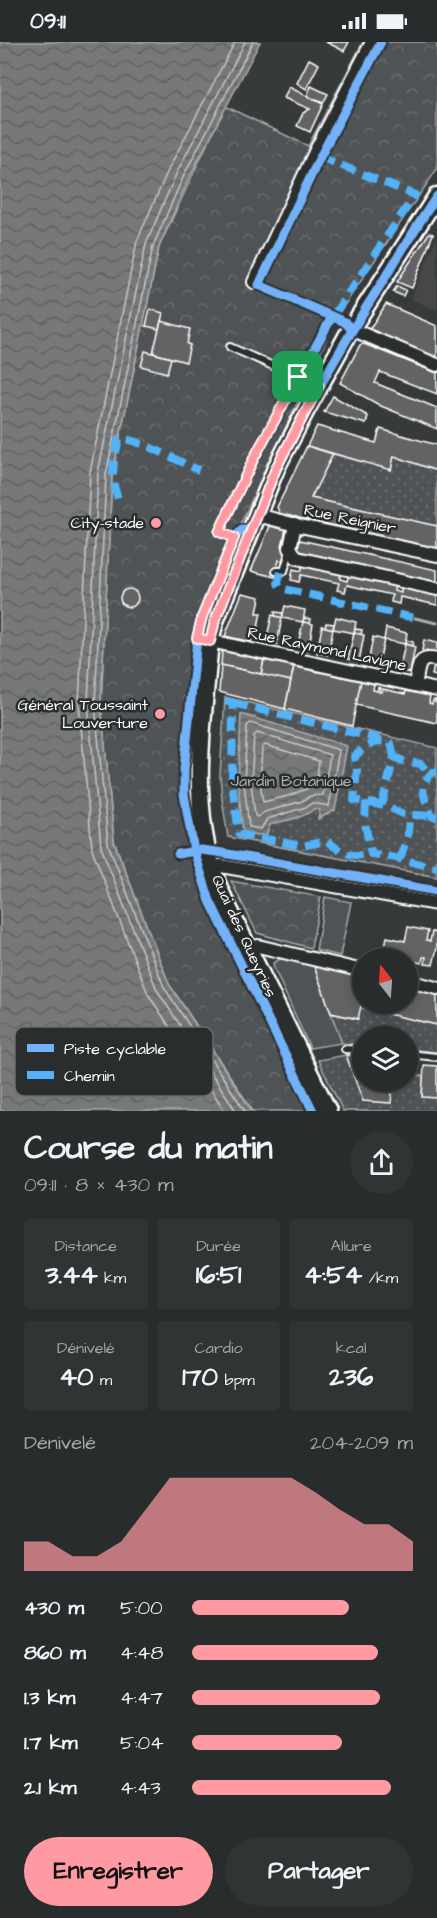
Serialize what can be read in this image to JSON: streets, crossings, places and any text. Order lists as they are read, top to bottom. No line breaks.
{"streets":{"main road":["Quai des Queyries"],"street":["Rue Reignier","Rue Raymond Lavigne"]},"crossings":[["Rue Reignier","Quai des Queyries"],["Rue Raymond Lavigne","Quai des Queyries"]],"parks":["Jardin Botanique"],"places":["City-stade","Général Toussaint Louverture"],"legend":["Piste cyclable","Chemin"],"north":"top","page":{"status":"09:11","heading":["Course du matin","09:11 · 8 × 430 m"],"stats":[["Distance","3.44 km"],["Durée","16:51"],["Allure","4:54 /km"],["Dénivelé","40 m"],["Cardio","170 bpm"],["kcal","236"]],"chart":["Dénivelé","204–209 m"],"list":[{"name":"430 m","note":"5:00"},{"name":"860 m","note":"4:48"},{"name":"1.3 km","note":"4:47"},{"name":"1.7 km","note":"5:04"},{"name":"2.1 km","note":"4:43"}],"buttons":["Enregistrer","Partager"]}}
